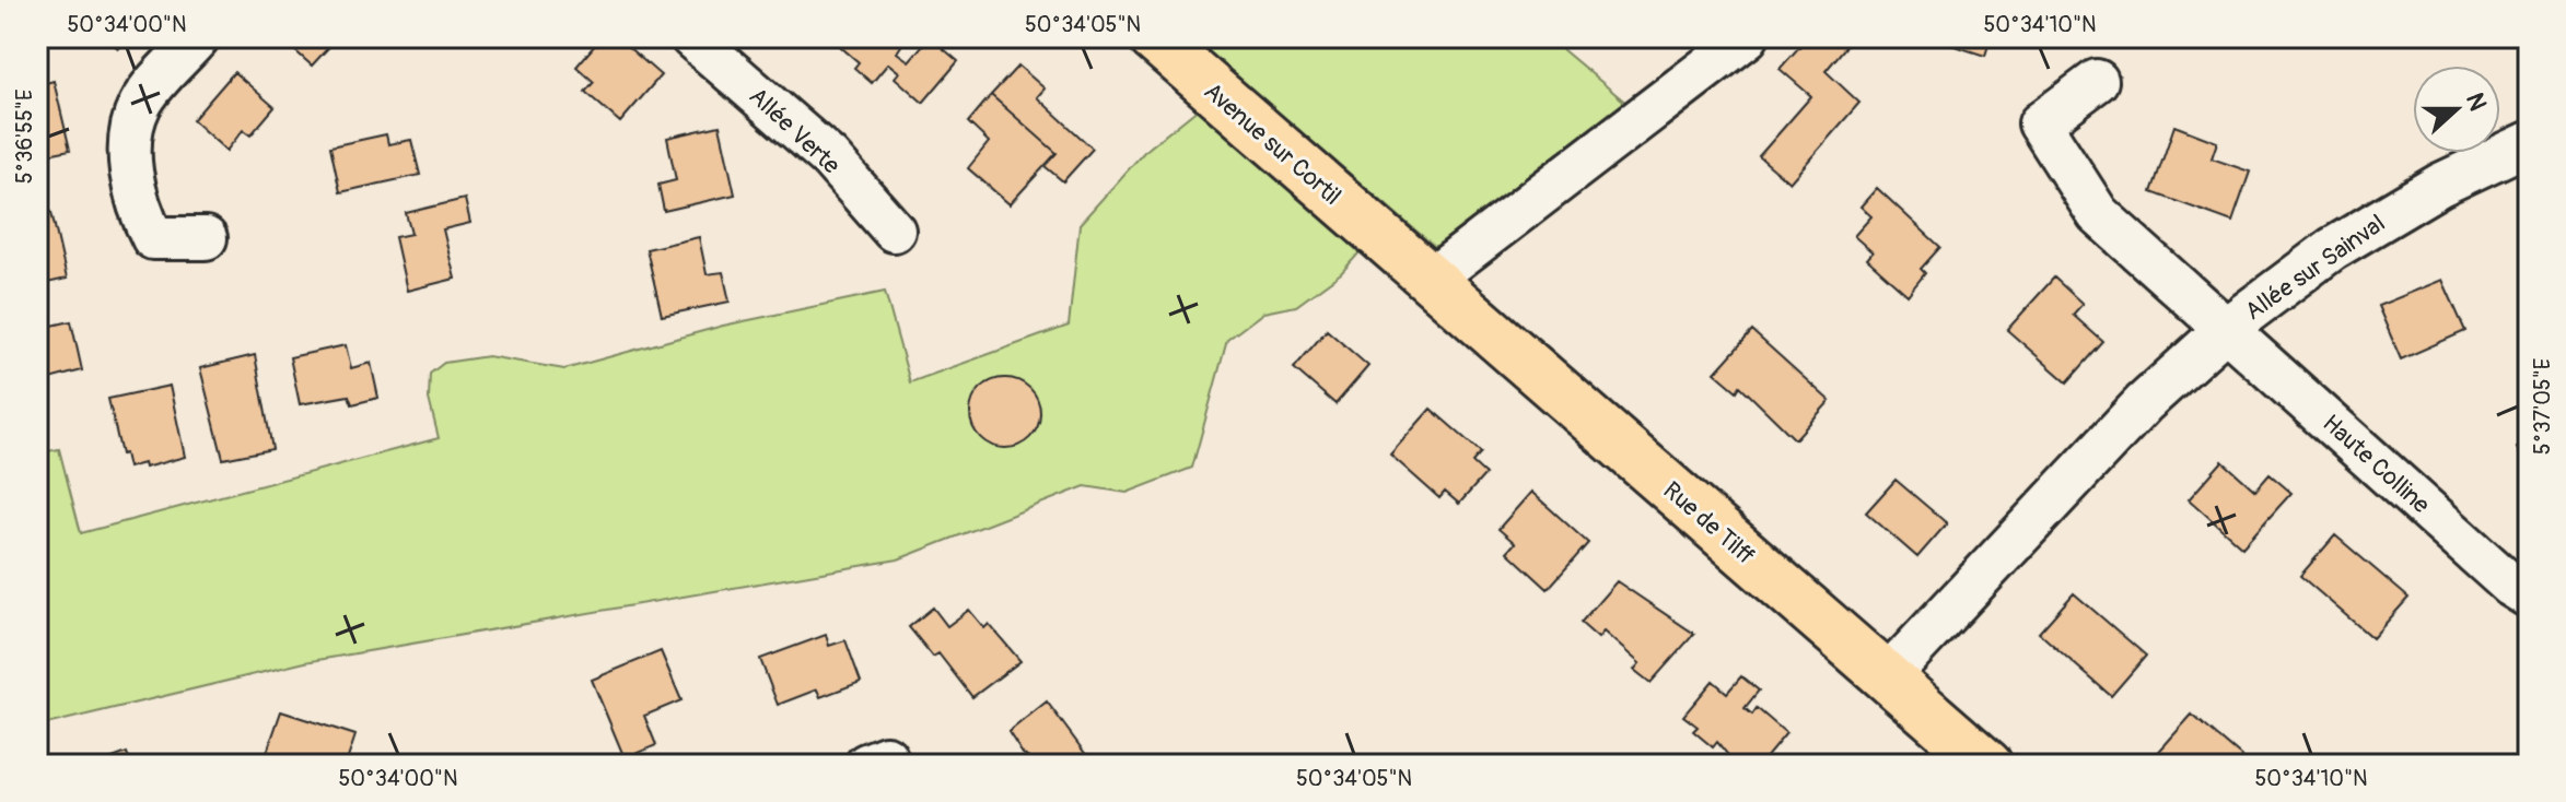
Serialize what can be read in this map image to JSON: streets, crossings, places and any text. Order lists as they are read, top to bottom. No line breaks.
{"streets":{"main road":["Avenue sur Cortil","Rue de Tilff"],"street":["Allée Verte","Allée sur Sainval","Haute Colline"]},"crossings":[["Avenue sur Cortil","Rue de Tilff"],["Allée sur Sainval","Haute Colline"]],"north":"right","coordinates":["50°34'00\"N","50°34'05\"N","50°34'10\"N","5°36'55\"E","5°37'05\"E"]}
